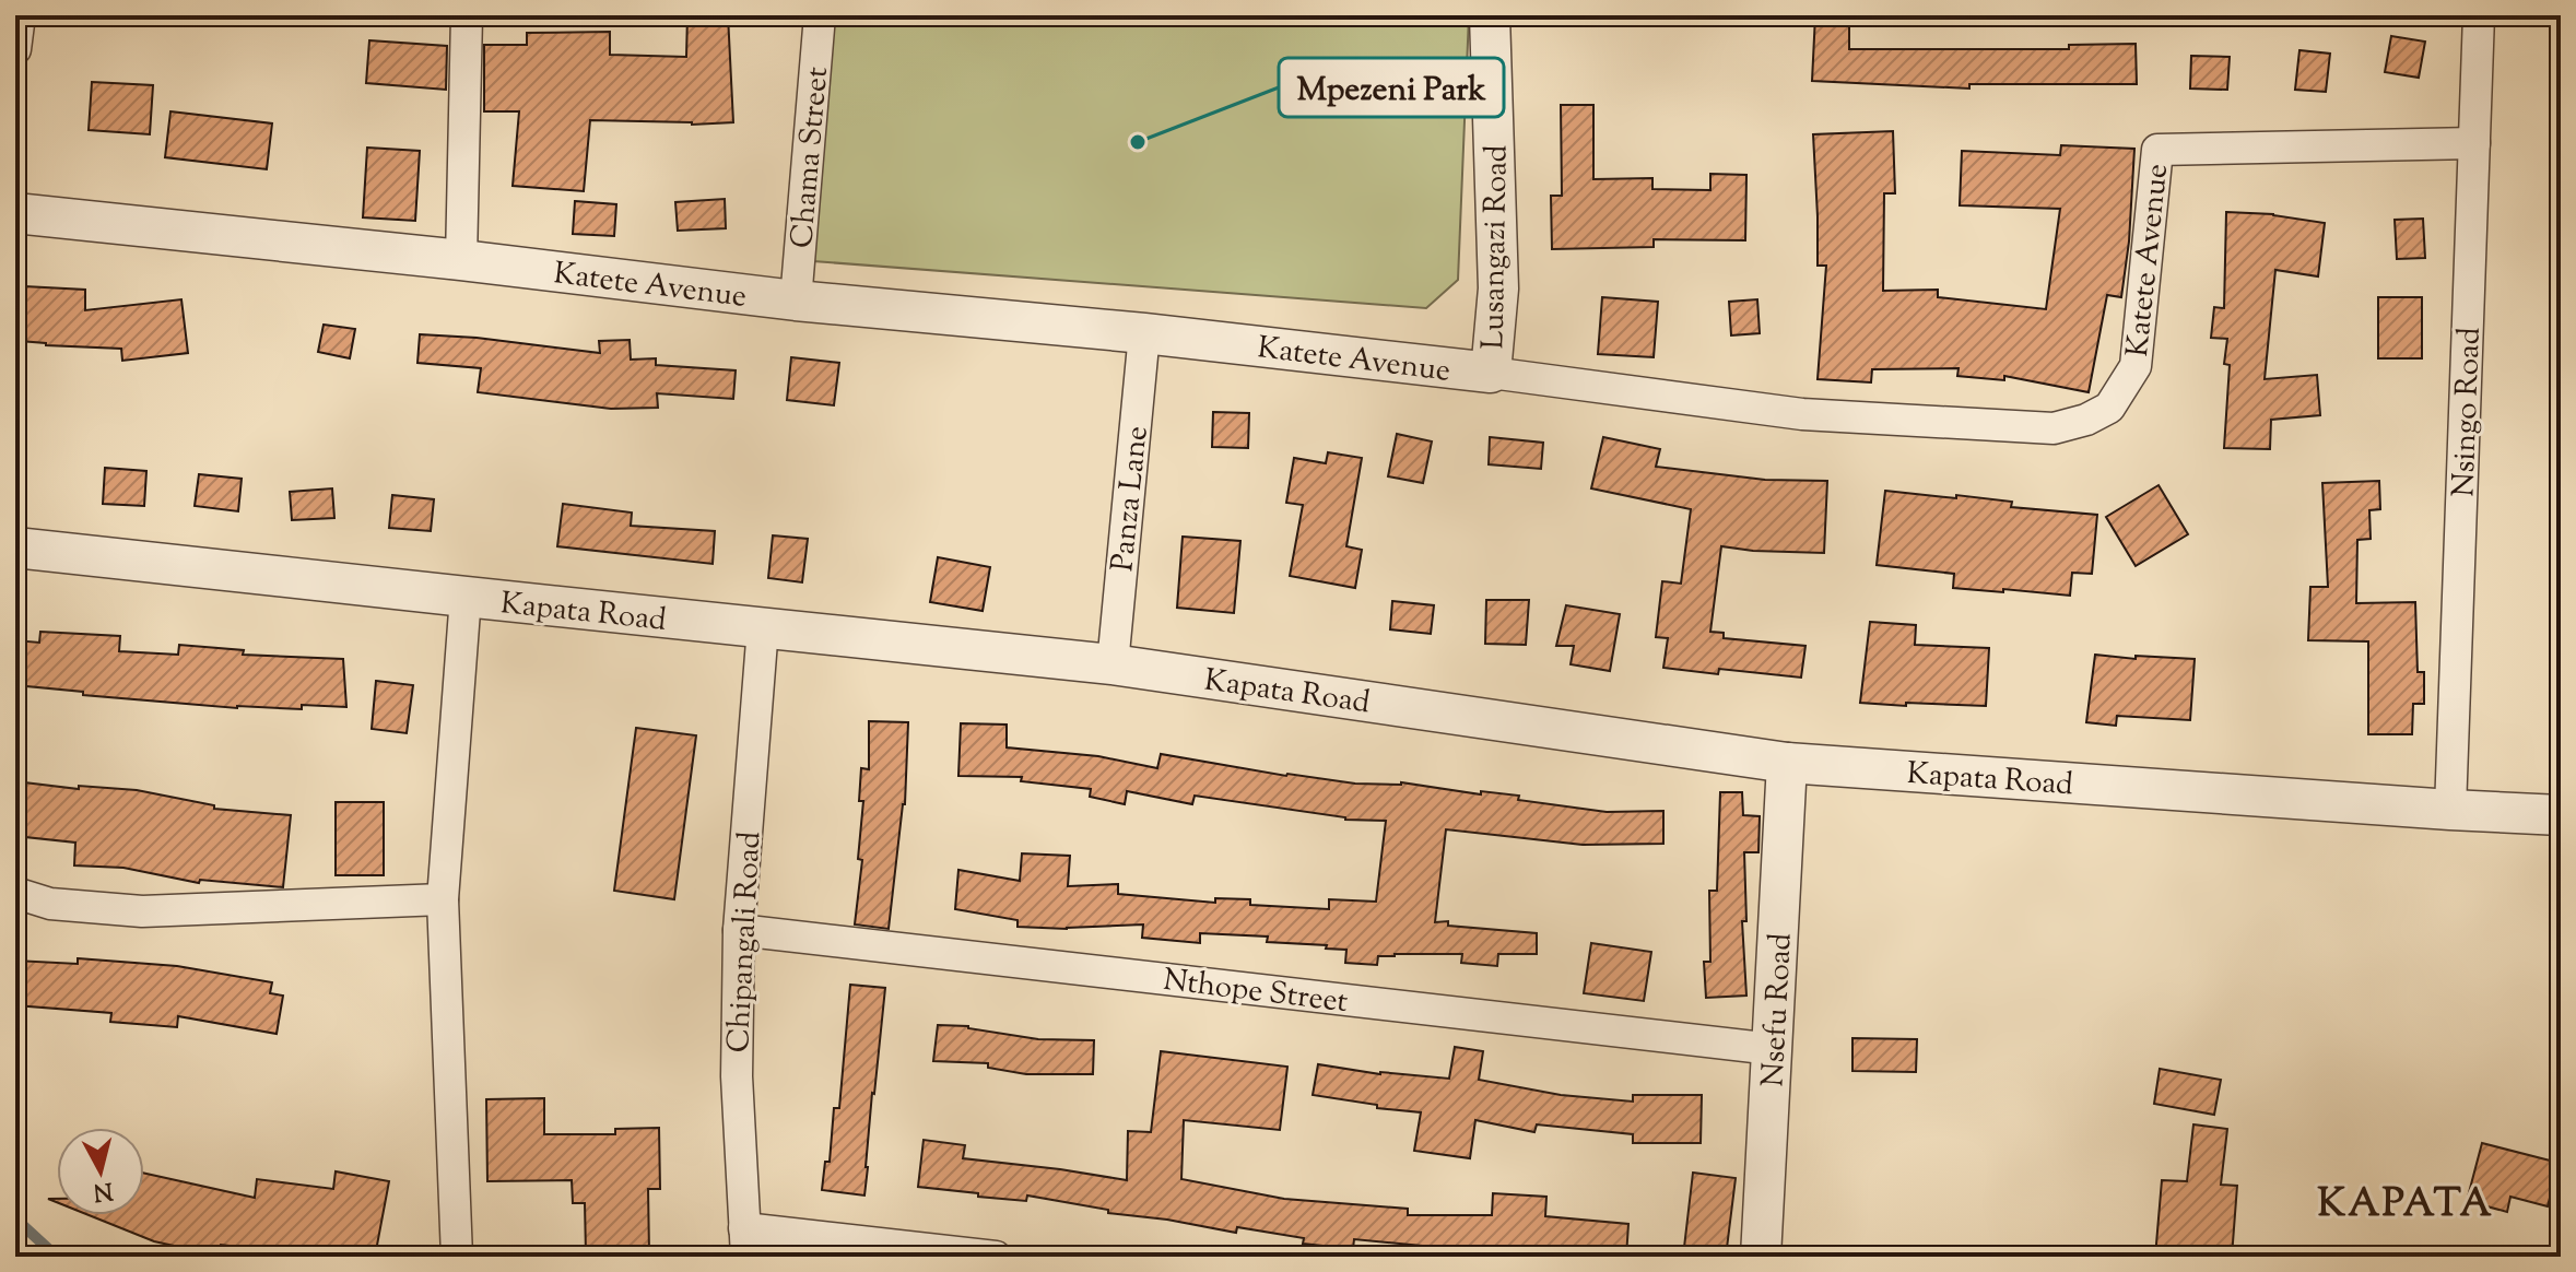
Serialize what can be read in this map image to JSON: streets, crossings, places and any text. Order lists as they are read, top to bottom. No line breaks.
{"streets":{"street":["Chama Street","Lusangazi Road","Katete Avenue","Nsingo Road","Panza Lane","Kapata Road","Chipangali Road","Nthope Street","Nsefu Road"]},"crossings":[["Chama Street","Katete Avenue"],["Lusangazi Road","Katete Avenue"],["Katete Avenue","Nsingo Road"],["Katete Avenue","Panza Lane"],["Nsingo Road","Kapata Road"],["Panza Lane","Kapata Road"],["Kapata Road","Chipangali Road"],["Kapata Road","Nsefu Road"],["Chipangali Road","Nthope Street"],["Nthope Street","Nsefu Road"]],"districts":["KAPATA"],"places":["Mpezeni Park"],"north":"bottom"}
